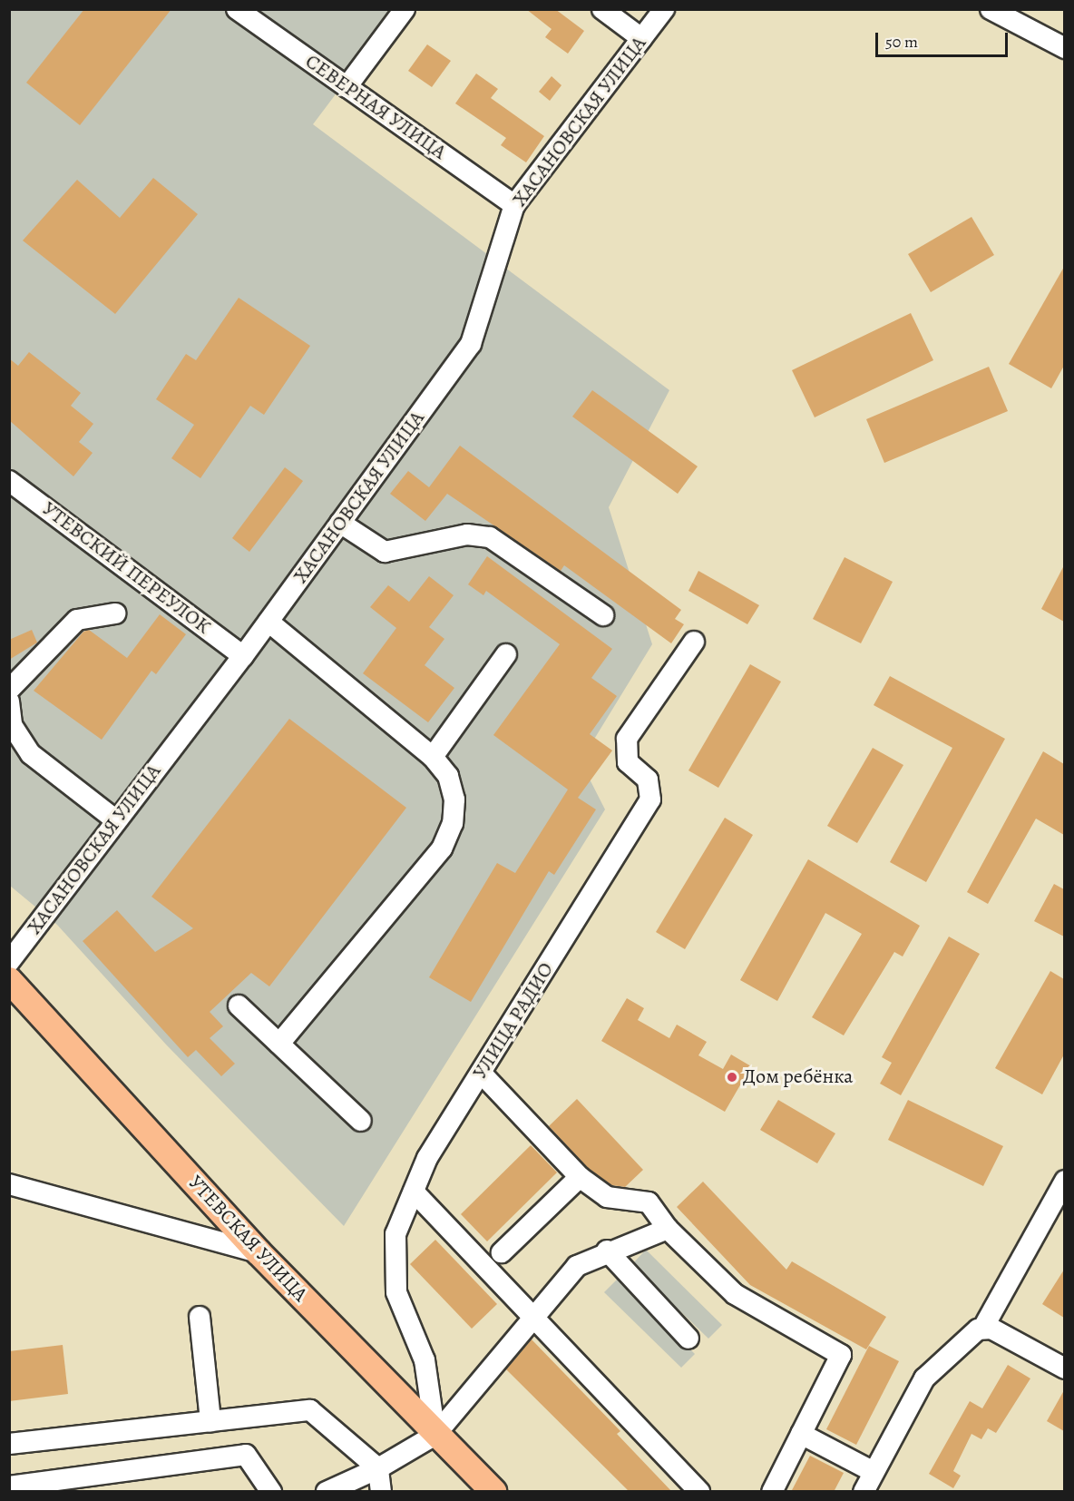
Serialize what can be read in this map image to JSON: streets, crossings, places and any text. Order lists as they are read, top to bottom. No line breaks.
{"streets":{"main road":["УТЕВСКАЯ УЛИЦА"],"street":["СЕВЕРНАЯ УЛИЦА","ХАСАНОВСКАЯ УЛИЦА","УТЕВСКИЙ ПЕРЕУЛОК","УЛИЦА РАДИО"]},"crossings":[["СЕВЕРНАЯ УЛИЦА","ХАСАНОВСКАЯ УЛИЦА"],["ХАСАНОВСКАЯ УЛИЦА","УТЕВСКИЙ ПЕРЕУЛОК"],["УЛИЦА РАДИО","УТЕВСКАЯ УЛИЦА"]],"places":["Дом ребёнка"],"scale_bar":"50 m"}
